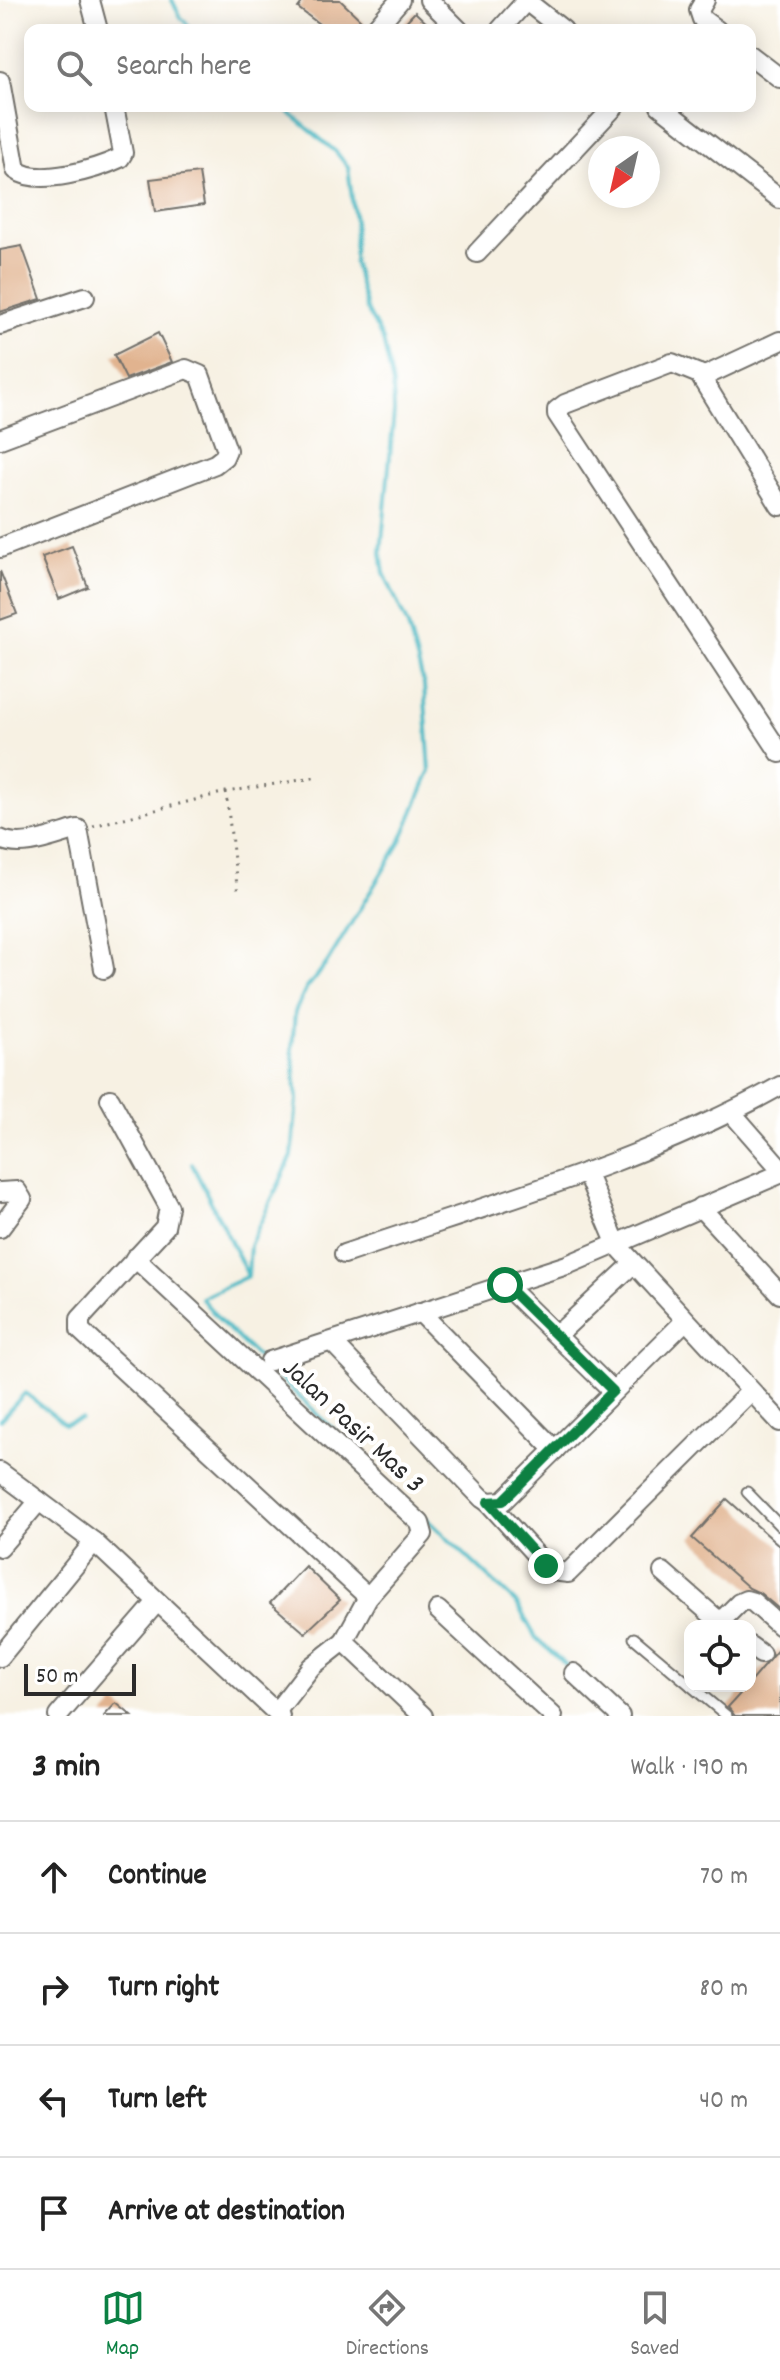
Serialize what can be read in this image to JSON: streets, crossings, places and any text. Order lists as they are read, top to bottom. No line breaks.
{"streets":{"street":["Jalan Pasir Mas 3"]},"scale_bar":"50 m","north":"bottom left","page":{"search":"Search here","scale":"50 m","heading":["3 min","Walk · 190 m"],"list":[["Continue","70 m"],["Turn right","80 m"],["Turn left","40 m"],"Arrive at destination"],"nav":["Map","Directions","Saved"]}}
